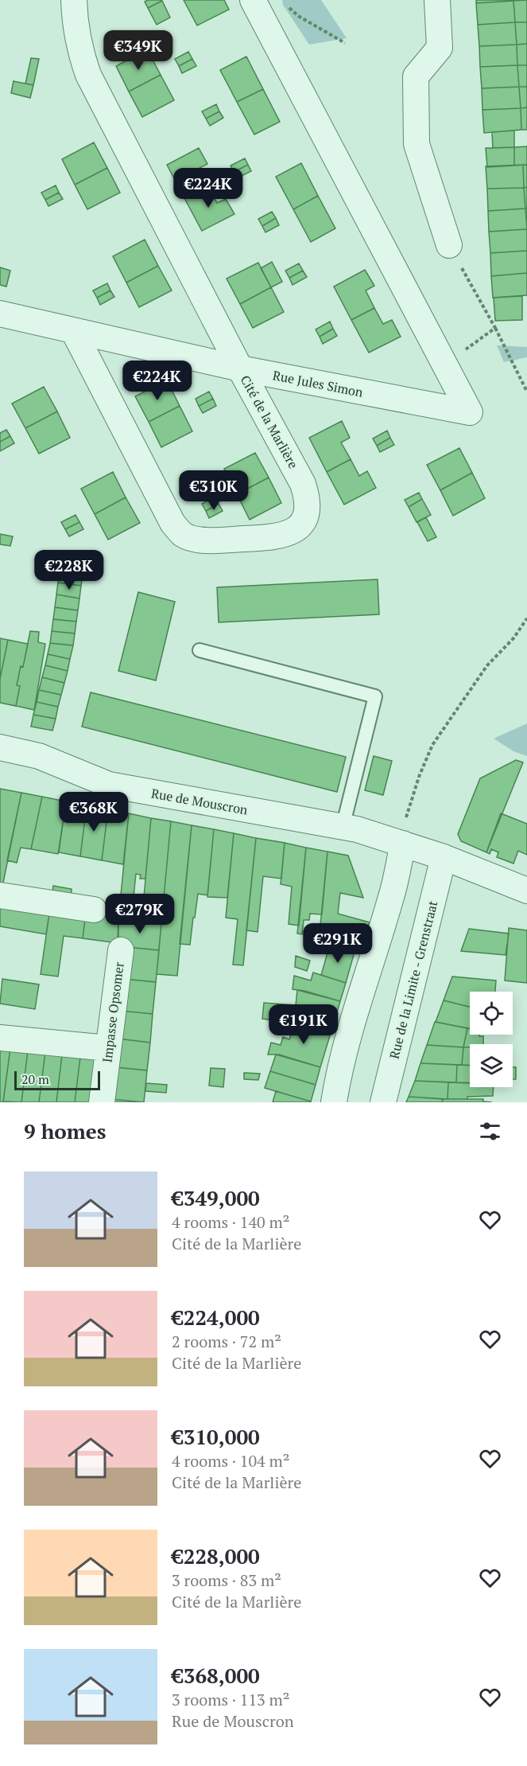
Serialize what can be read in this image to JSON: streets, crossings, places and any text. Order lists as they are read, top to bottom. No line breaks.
{"streets":{"street":["Rue Jules Simon","Cité de la Marlière","Rue de Mouscron","Rue de la Limite - Grenstraat","Impasse Opsomer"]},"crossings":[["Rue Jules Simon","Cité de la Marlière"],["Rue de Mouscron","Rue de la Limite - Grenstraat"]],"scale_bar":"20 m","page":{"price":["€349K","€224K","€224K","€310K","€228K","€368K","€279K","€291K","€191K"],"scale":"20 m","heading":"9 homes","list":[{"name":"€349,000","note":"4 rooms · 140 m² · Cité de la Marlière"},{"name":"€224,000","note":"2 rooms · 72 m² · Cité de la Marlière"},{"name":"€310,000","note":"4 rooms · 104 m² · Cité de la Marlière"},{"name":"€228,000","note":"3 rooms · 83 m² · Cité de la Marlière"},{"name":"€368,000","note":"3 rooms · 113 m² · Rue de Mouscron"}]}}
